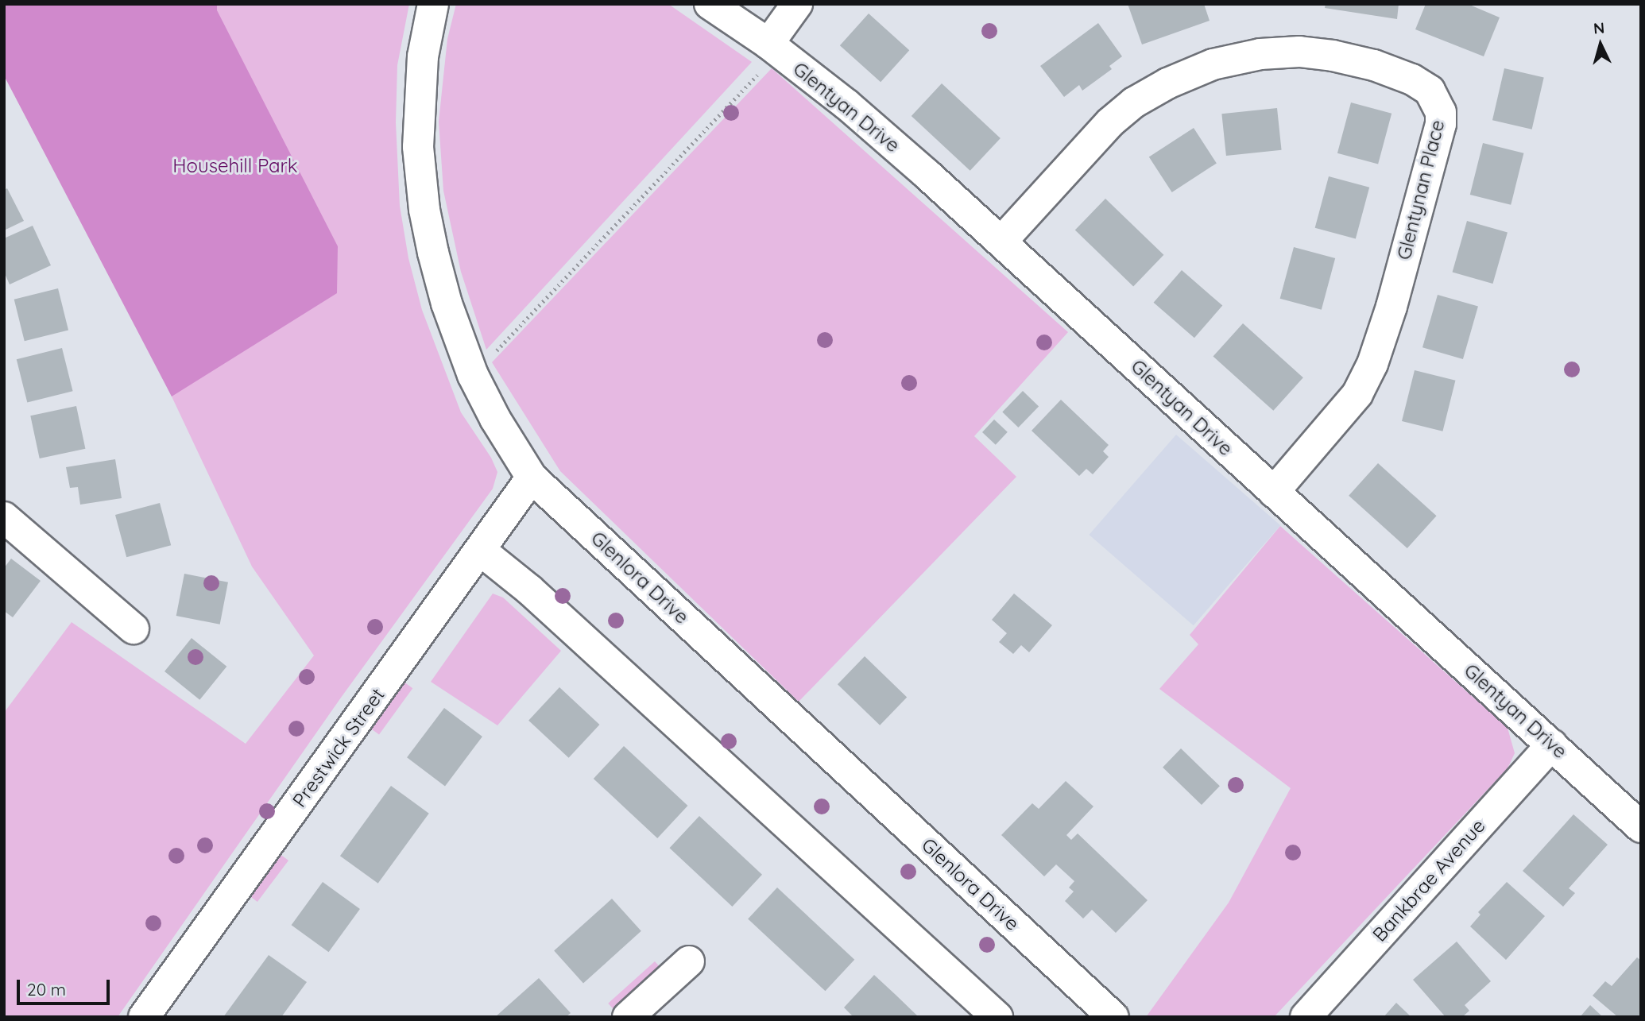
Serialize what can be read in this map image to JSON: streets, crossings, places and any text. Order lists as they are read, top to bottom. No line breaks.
{"streets":{"street":["Glentyan Drive","Glentynan Place","Glenlora Drive","Prestwick Street","Bankbrae Avenue"]},"crossings":[["Glentyan Drive","Glentynan Place"],["Glentyan Drive","Bankbrae Avenue"],["Glenlora Drive","Prestwick Street"]],"parks":["Househill Park"],"scale_bar":"20 m","north":"top"}
